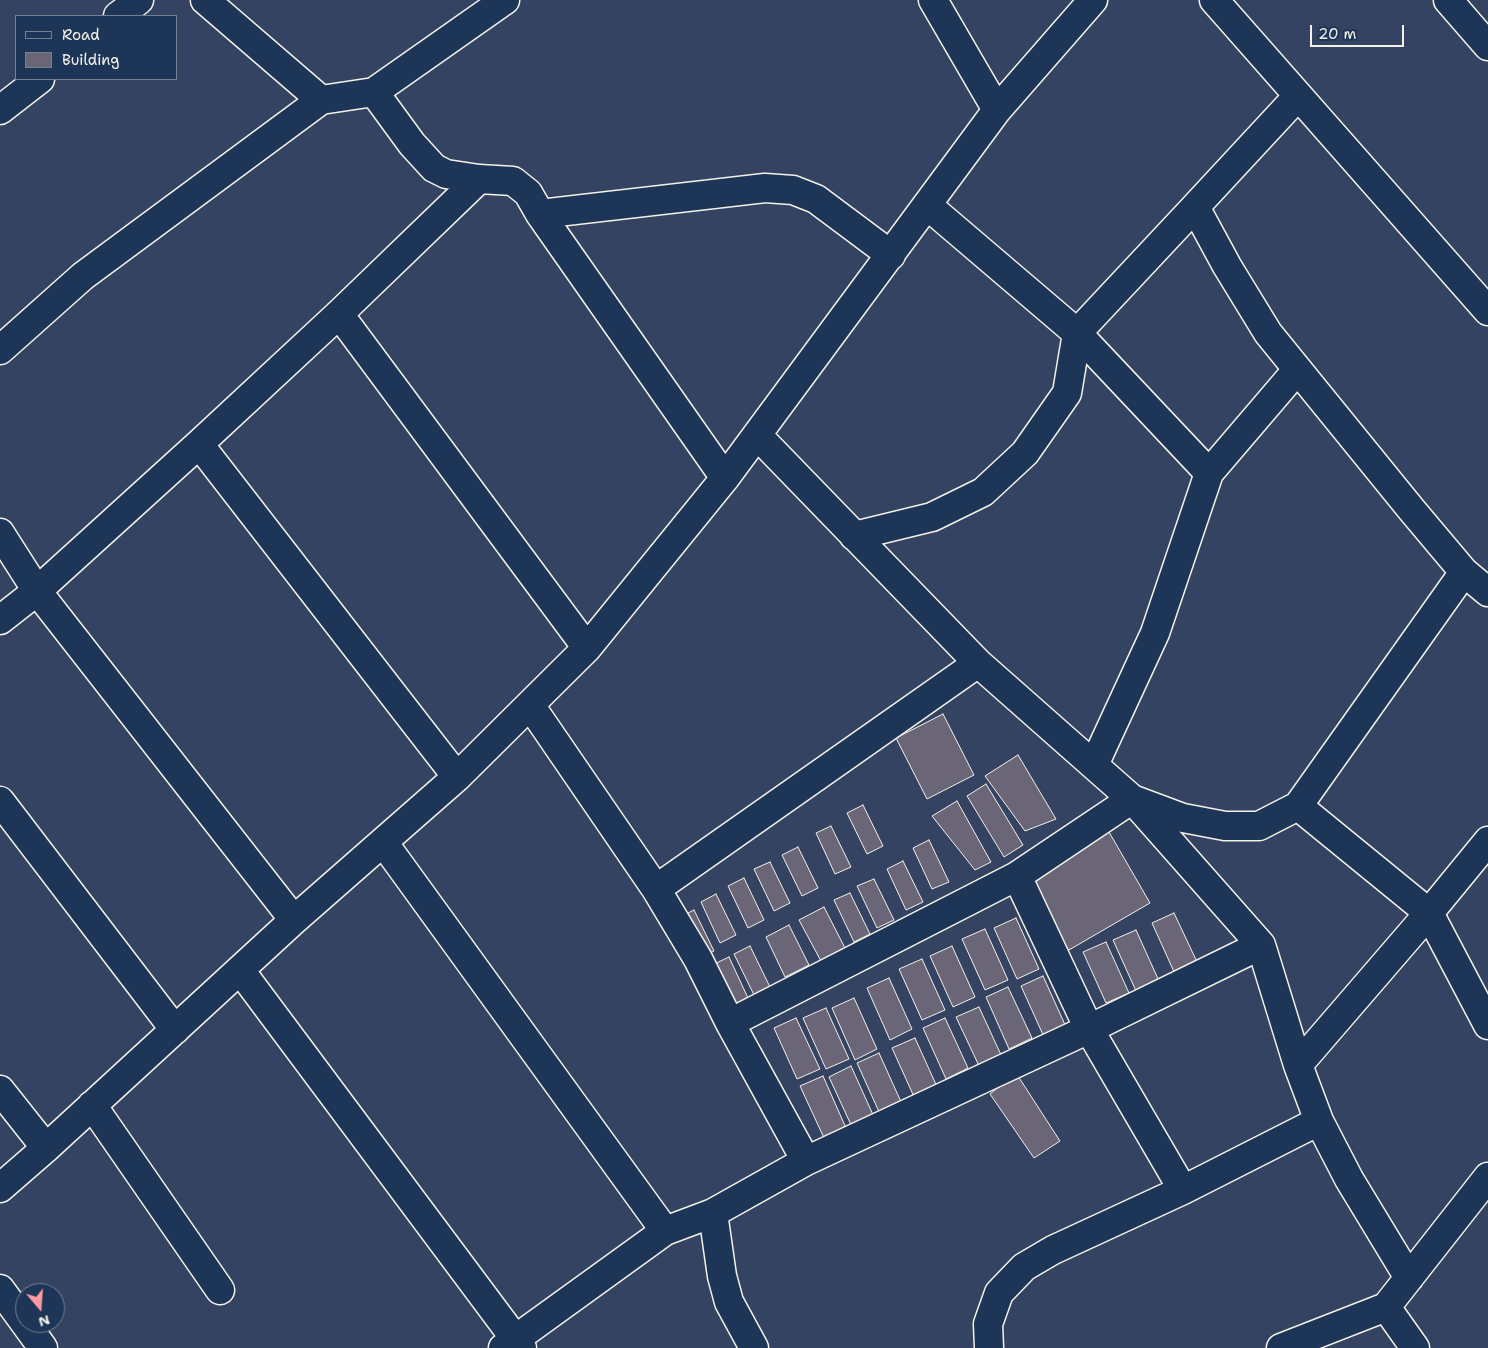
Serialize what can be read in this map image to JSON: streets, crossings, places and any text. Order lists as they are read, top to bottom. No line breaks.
{"legend":["Road","Building"],"scale_bar":"20 m","north":"bottom"}
